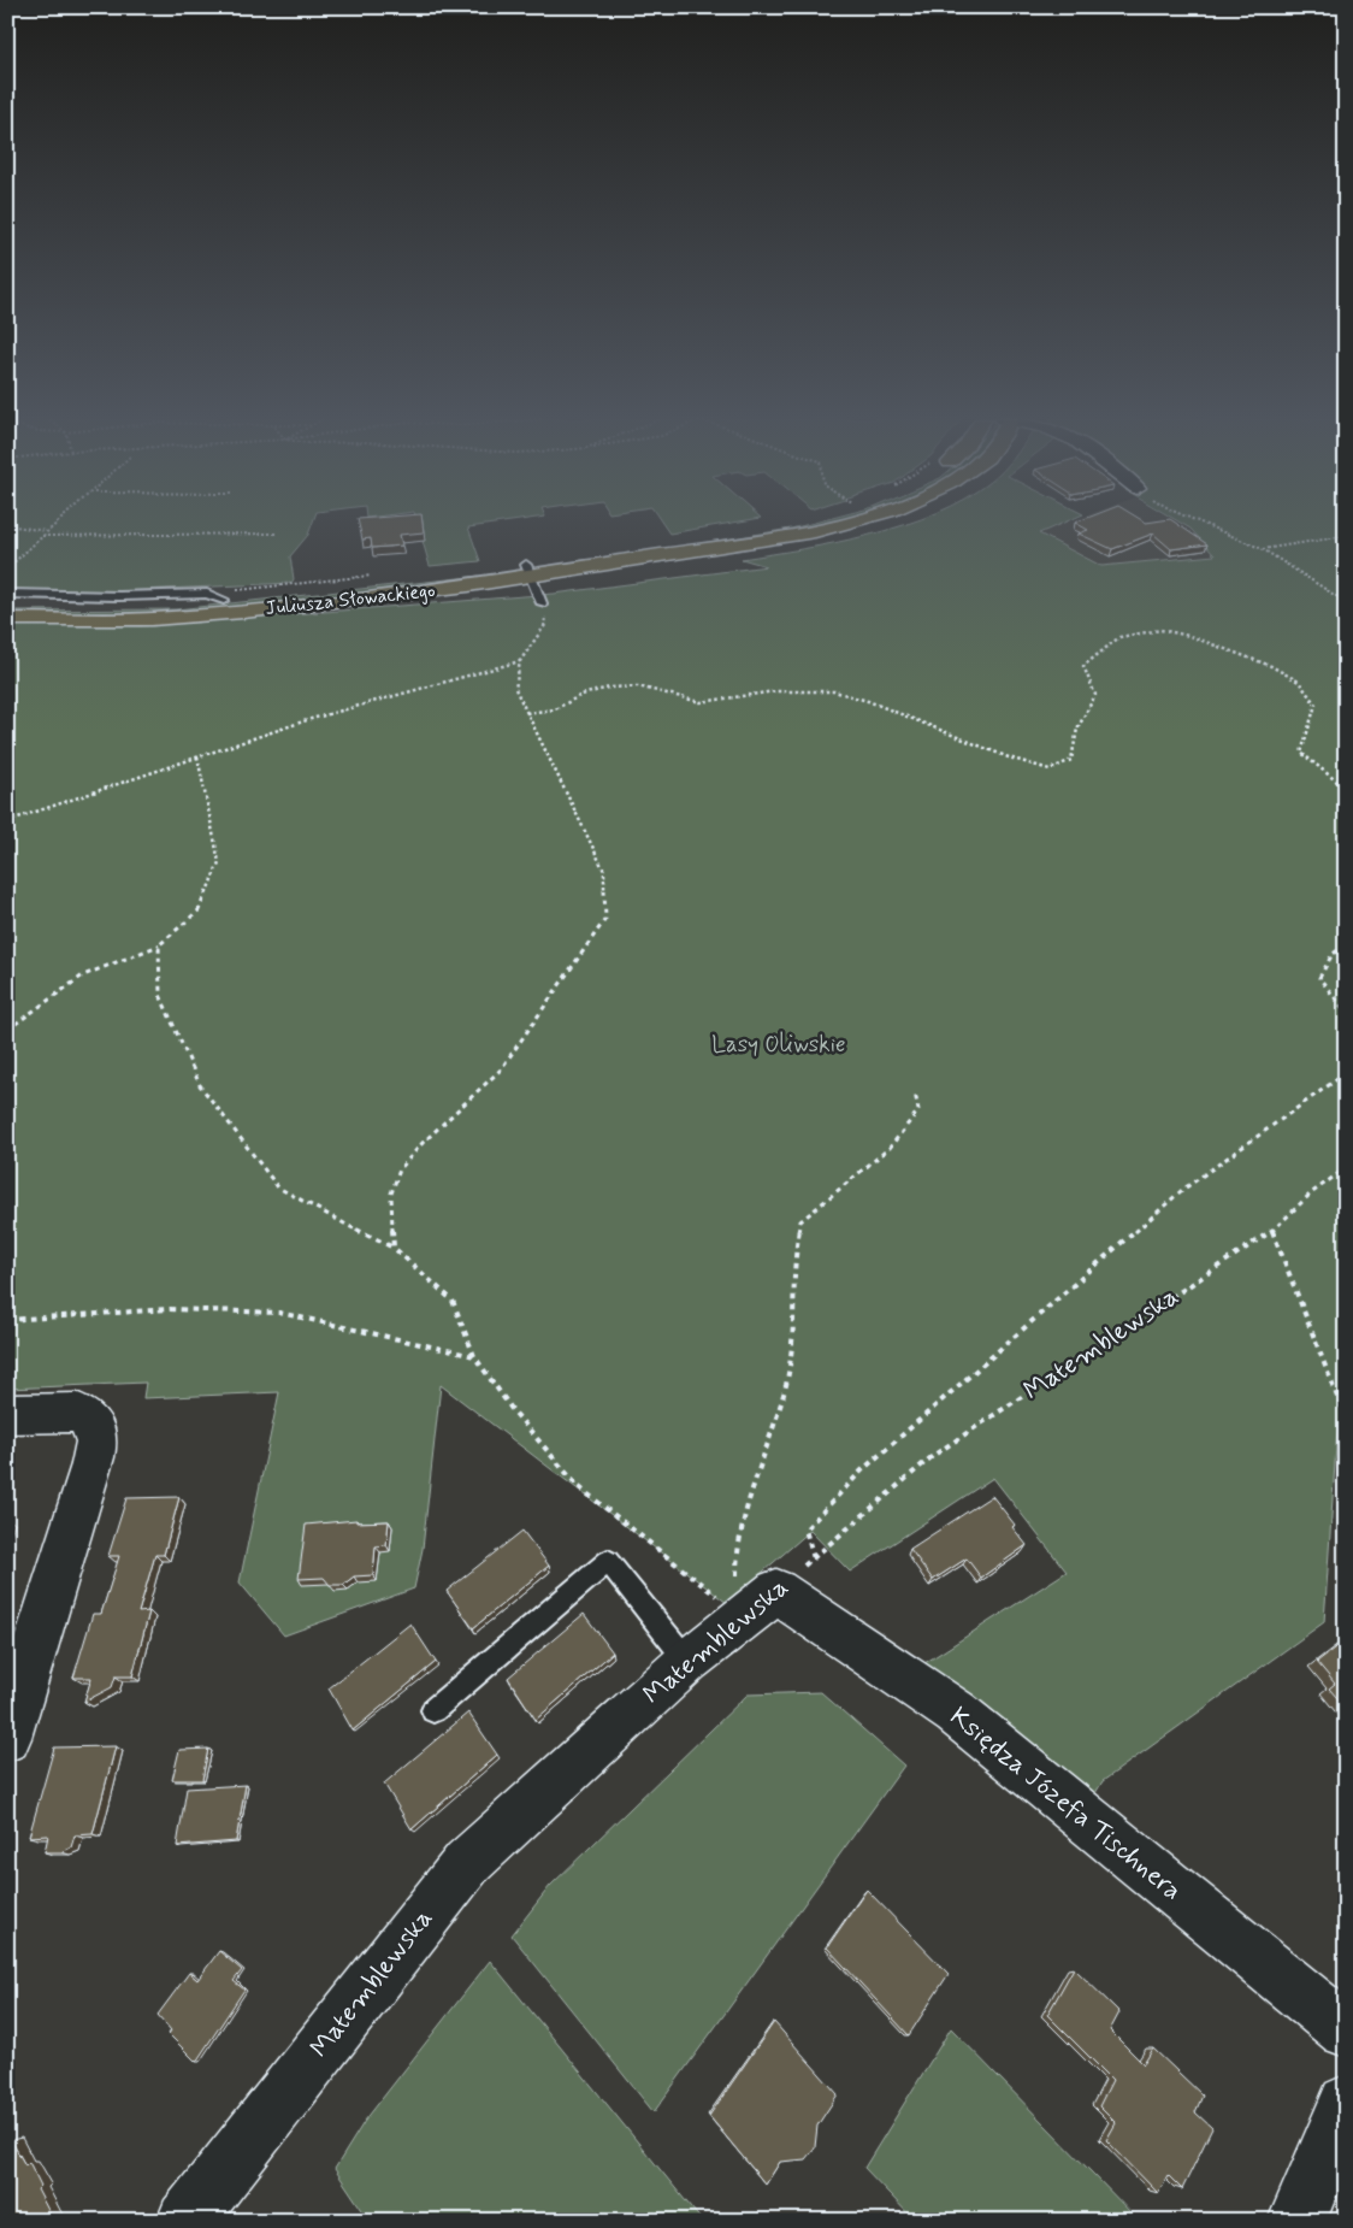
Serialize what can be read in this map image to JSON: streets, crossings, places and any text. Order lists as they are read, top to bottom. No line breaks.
{"streets":{"main road":["Juliusza Słowackiego"],"street":["Matemblewska","Księdza Józefa Tischnera"]},"crossings":[["Matemblewska","Księdza Józefa Tischnera"]],"parks":["Lasy Oliwskie"]}
